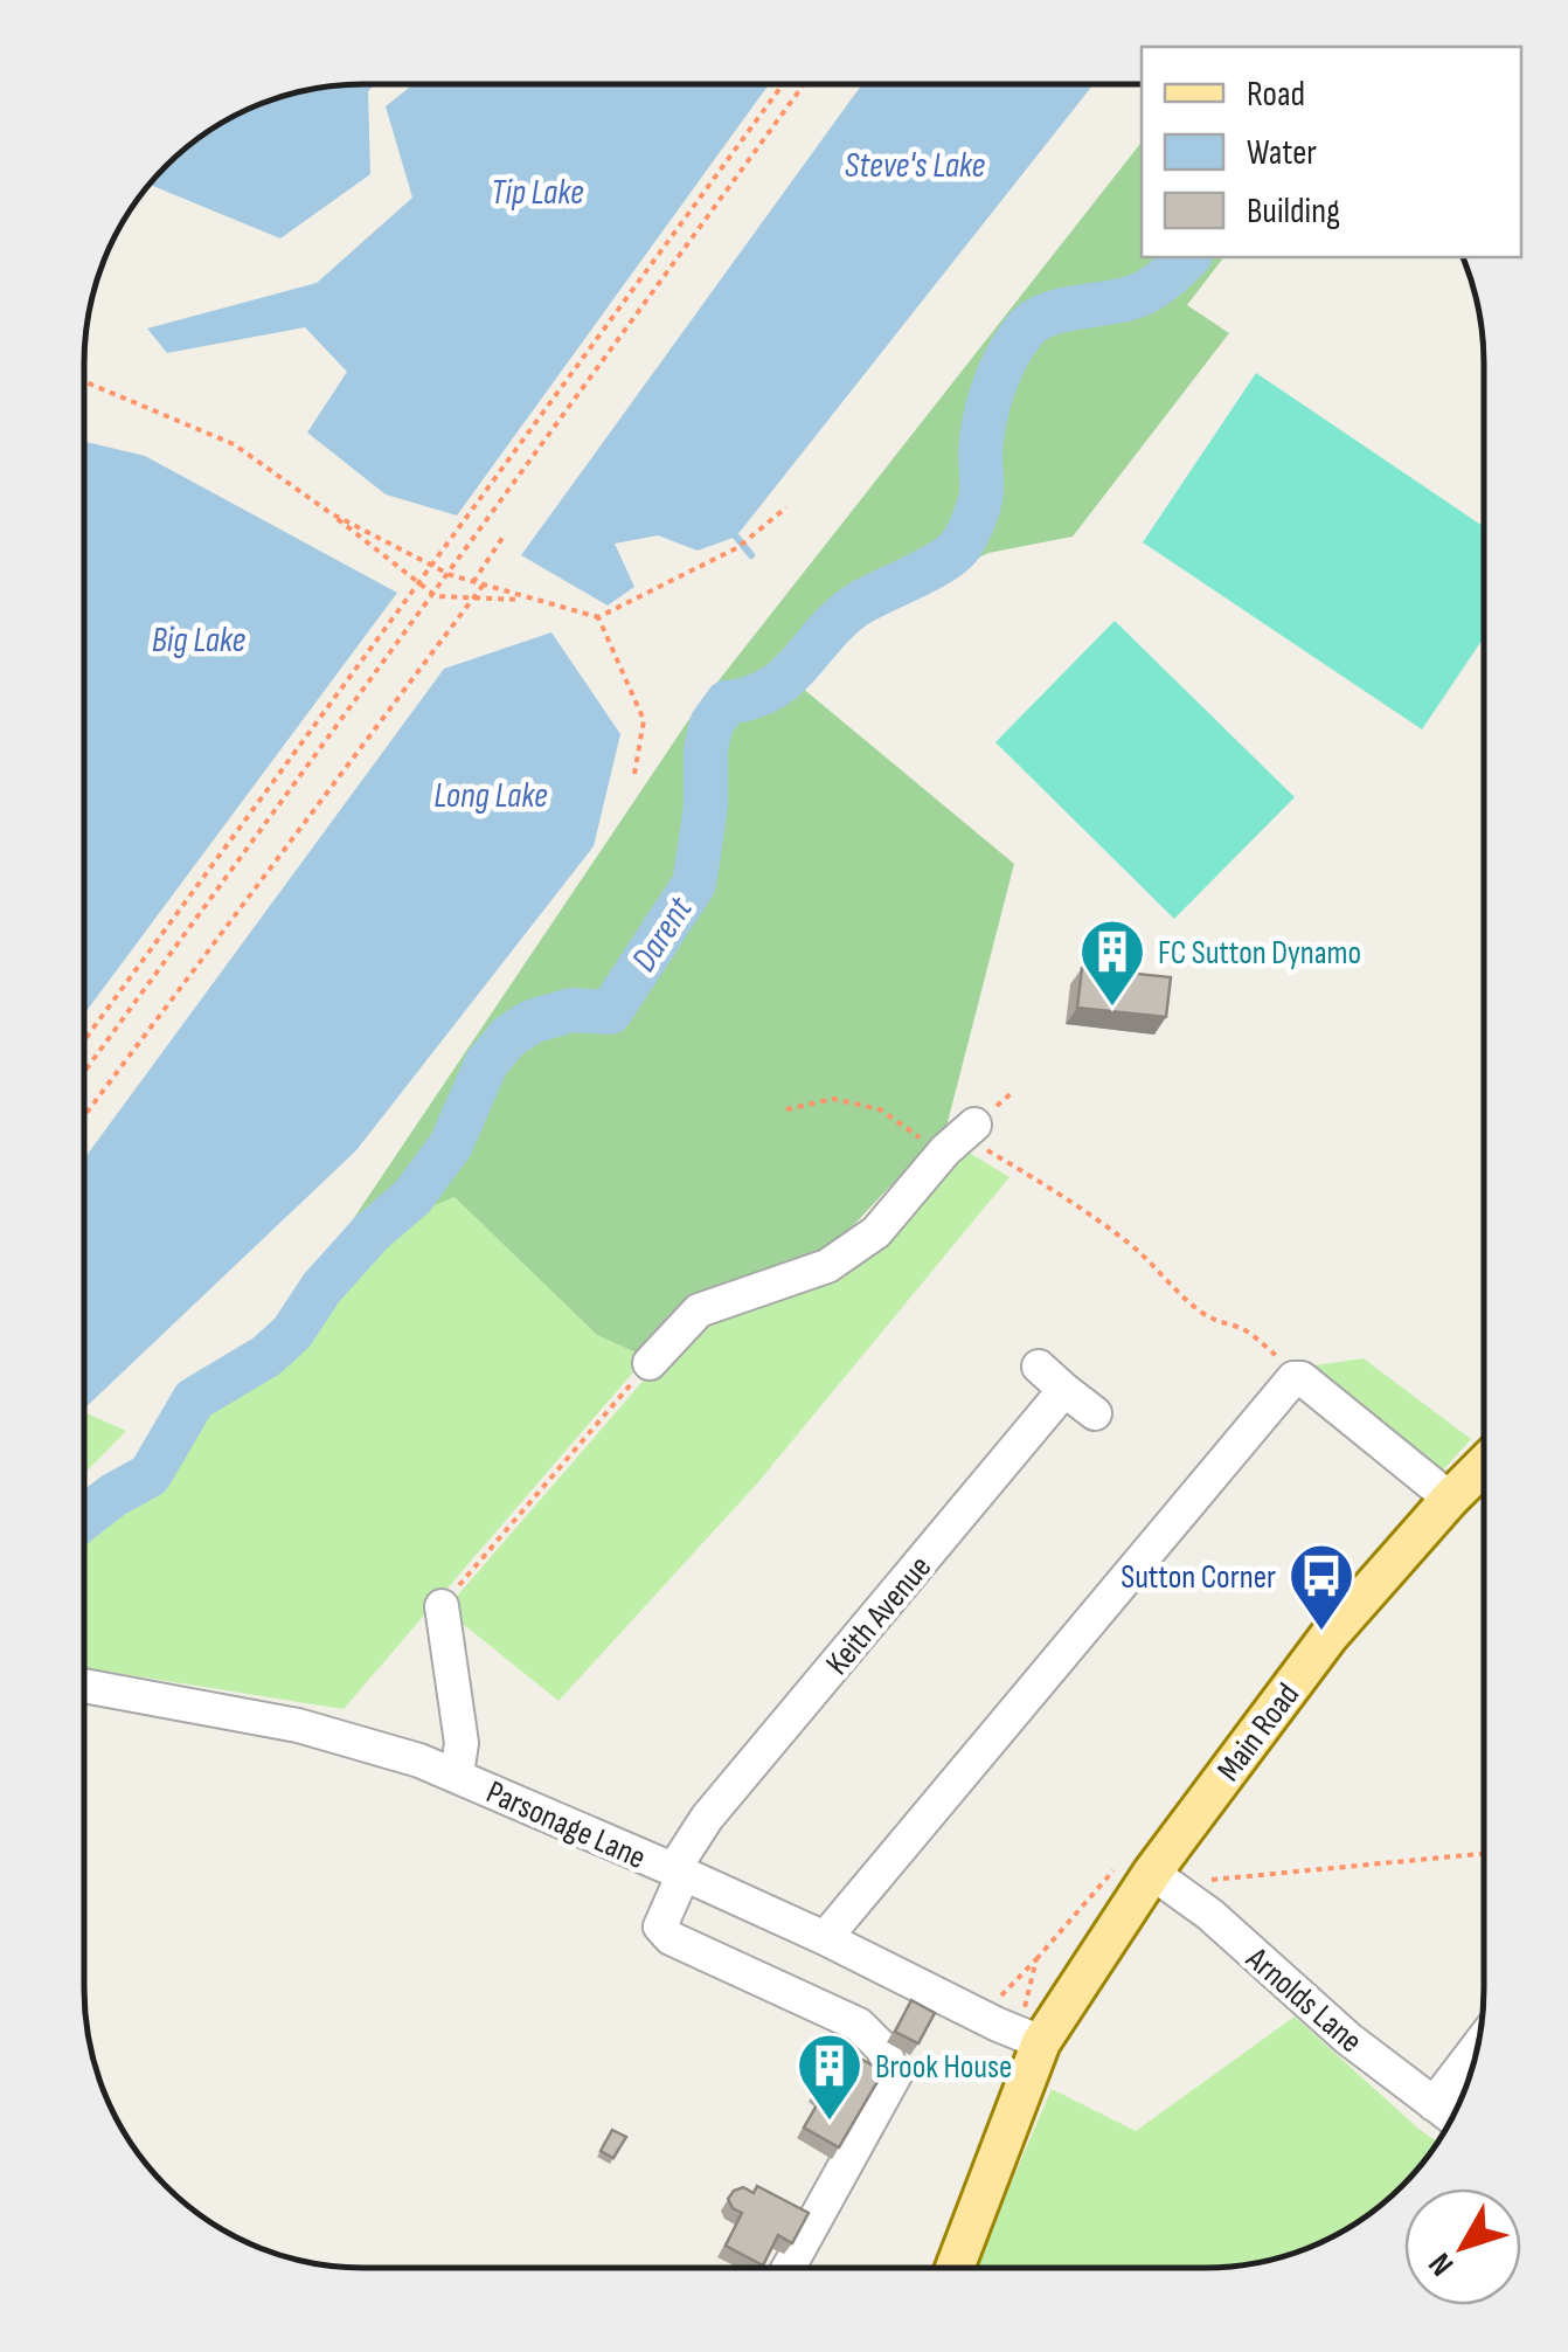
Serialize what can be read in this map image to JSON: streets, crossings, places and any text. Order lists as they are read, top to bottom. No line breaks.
{"streets":{"main road":["Main Road"],"street":["Keith Avenue","Parsonage Lane","Arnolds Lane"]},"crossings":[["Keith Avenue","Parsonage Lane"],["Main Road","Parsonage Lane"],["Main Road","Arnolds Lane"]],"water":["Steve's Lake","Tip Lake","Big Lake","Long Lake","Darent"],"places":{"building":["FC Sutton Dynamo","Brook House"],"bus stop":["Sutton Corner"]},"legend":["Road","Water","Building"],"north":"bottom left"}
